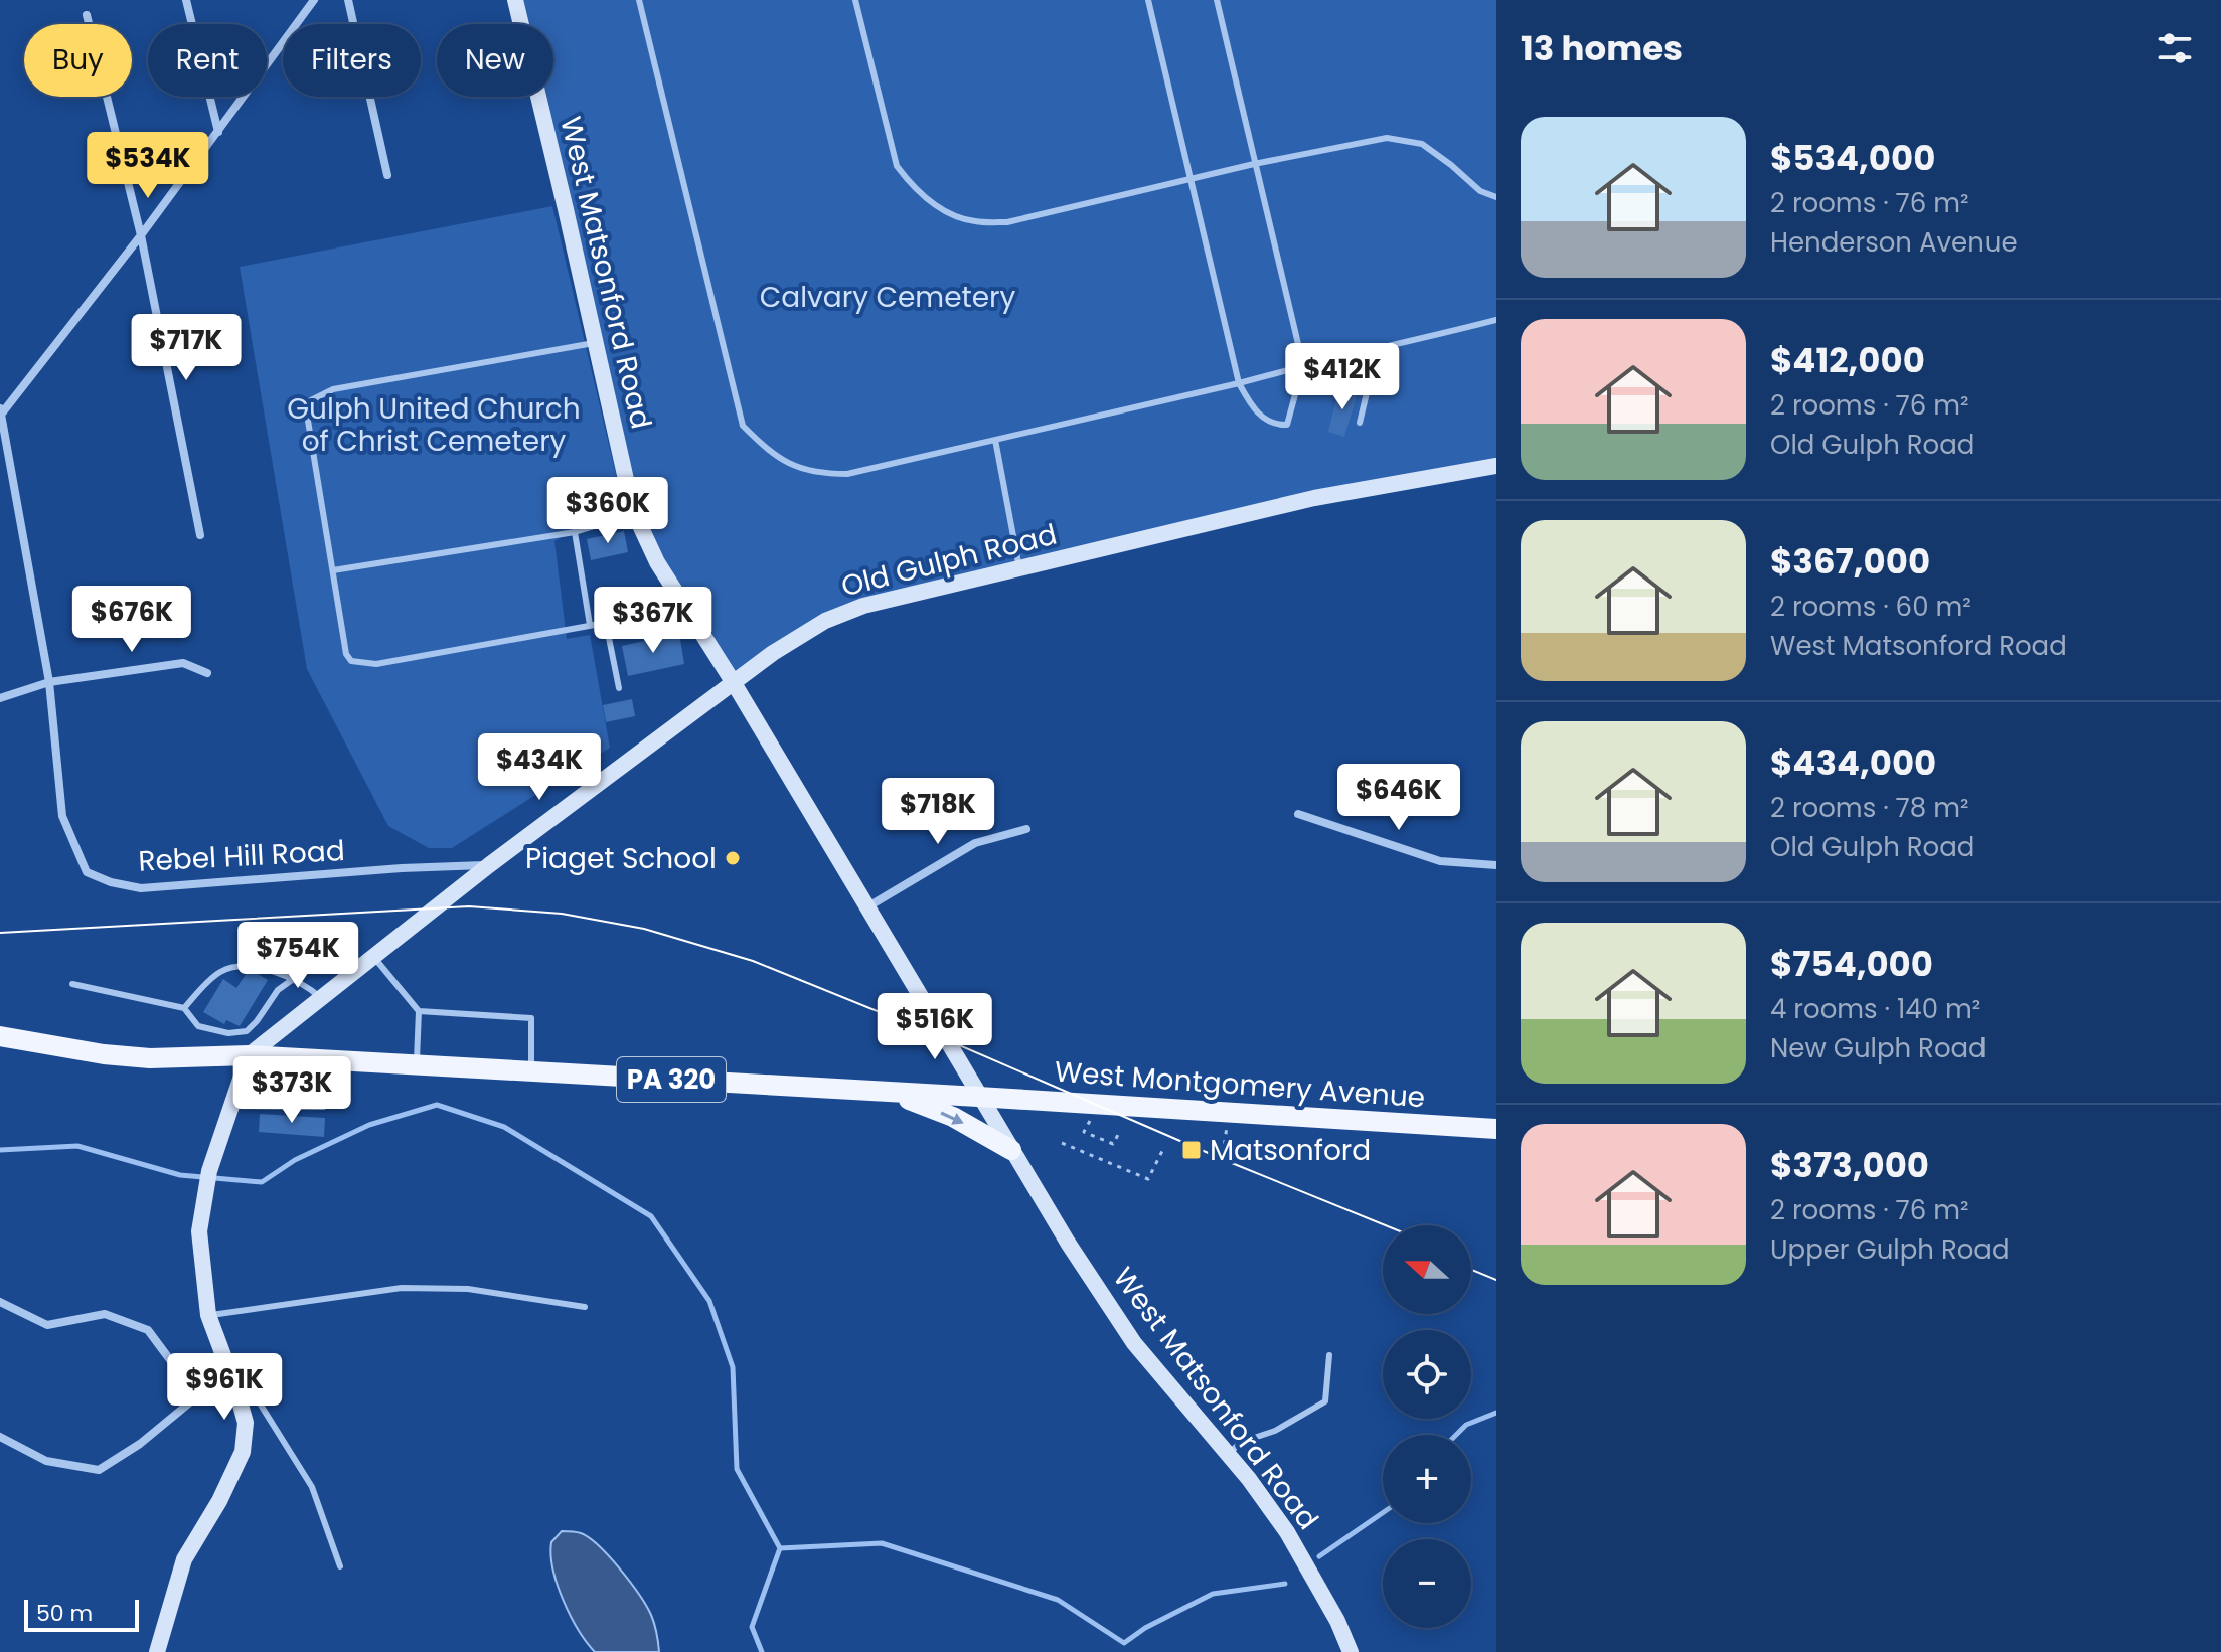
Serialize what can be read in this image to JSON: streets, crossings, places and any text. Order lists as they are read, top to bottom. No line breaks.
{"streets":{"main road":["PA 320","West Montgomery Avenue"],"street":["West Matsonford Road","Old Gulph Road","Rebel Hill Road"]},"crossings":[["West Matsonford Road","Old Gulph Road"],["West Matsonford Road","PA 320"],["West Matsonford Road","West Montgomery Avenue"],["Old Gulph Road","Rebel Hill Road"],["Old Gulph Road","PA 320"],["PA 320","West Montgomery Avenue"]],"parks":["Calvary Cemetery","Gulph United Church of Christ Cemetery"],"places":{"other":["Piaget School"],"transit":["Matsonford"]},"scale_bar":"50 m","north":"left","page":{"heading":"13 homes","chip":["Buy","Rent","Filters","New"],"list":[{"name":"$534,000","note":"2 rooms · 76 m² · Henderson Avenue"},{"name":"$412,000","note":"2 rooms · 76 m² · Old Gulph Road"},{"name":"$367,000","note":"2 rooms · 60 m² · West Matsonford Road"},{"name":"$434,000","note":"2 rooms · 78 m² · Old Gulph Road"},{"name":"$754,000","note":"4 rooms · 140 m² · New Gulph Road"},{"name":"$373,000","note":"2 rooms · 76 m² · Upper Gulph Road"}],"price":["$534K","$717K","$412K","$360K","$676K","$367K","$434K","$646K","$718K","$754K","$516K","$373K","$961K"],"map_buttons":["+","−"],"scale":"50 m"}}
